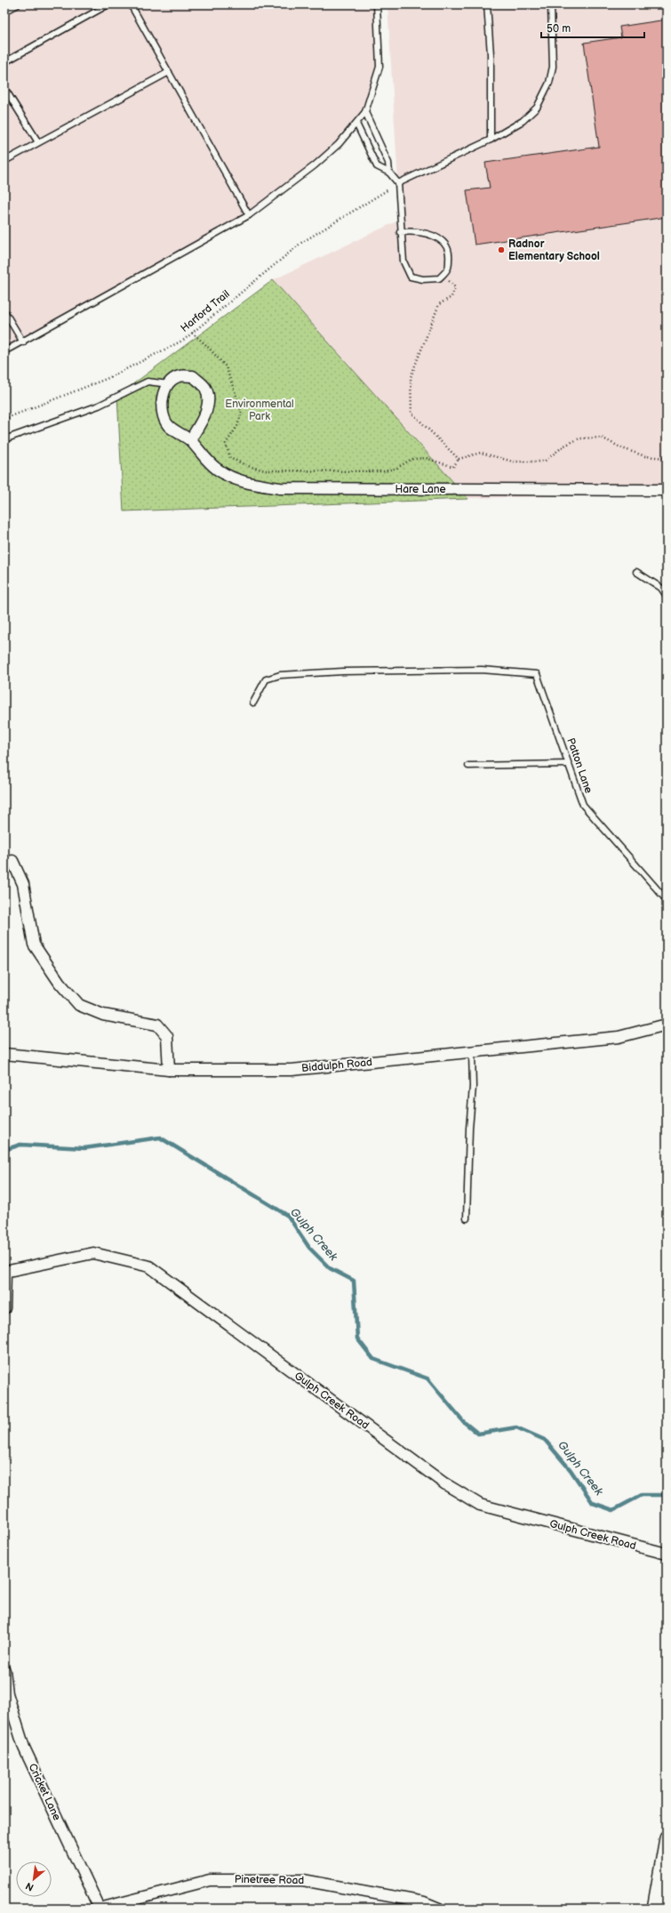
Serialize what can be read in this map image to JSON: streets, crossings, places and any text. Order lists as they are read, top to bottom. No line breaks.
{"streets":{"street":["Hare Lane","Biddulph Road","Gulph Creek Road","Cricket Lane","Pinetree Road"],"lane":["Patton Lane"],"path":["Harford Trail"]},"crossings":[["Cricket Lane","Pinetree Road"]],"water":["Gulph Creek"],"parks":["Environmental Park"],"places":["Radnor Elementary School"],"scale_bar":"50 m","north":"bottom left"}
